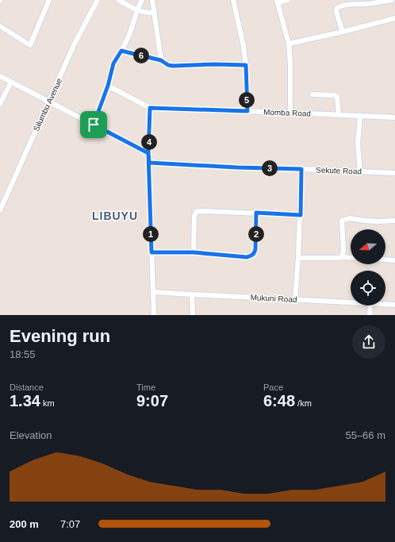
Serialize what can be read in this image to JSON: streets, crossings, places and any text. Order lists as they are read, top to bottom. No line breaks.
{"streets":{"street":["Silumbu Avenue","Momba Road","Sekute Road","Mukuni Road"]},"districts":["LIBUYU"],"north":"left","page":{"pins":["6","5","4","3","1","2"],"heading":["Evening run","18:55"],"stats":[["Distance","1.34 km"],["Time","9:07"],["Pace","6:48 /km"]],"chart":["Elevation","55–66 m"],"list":[{"name":"200 m","note":"7:07"}]}}
